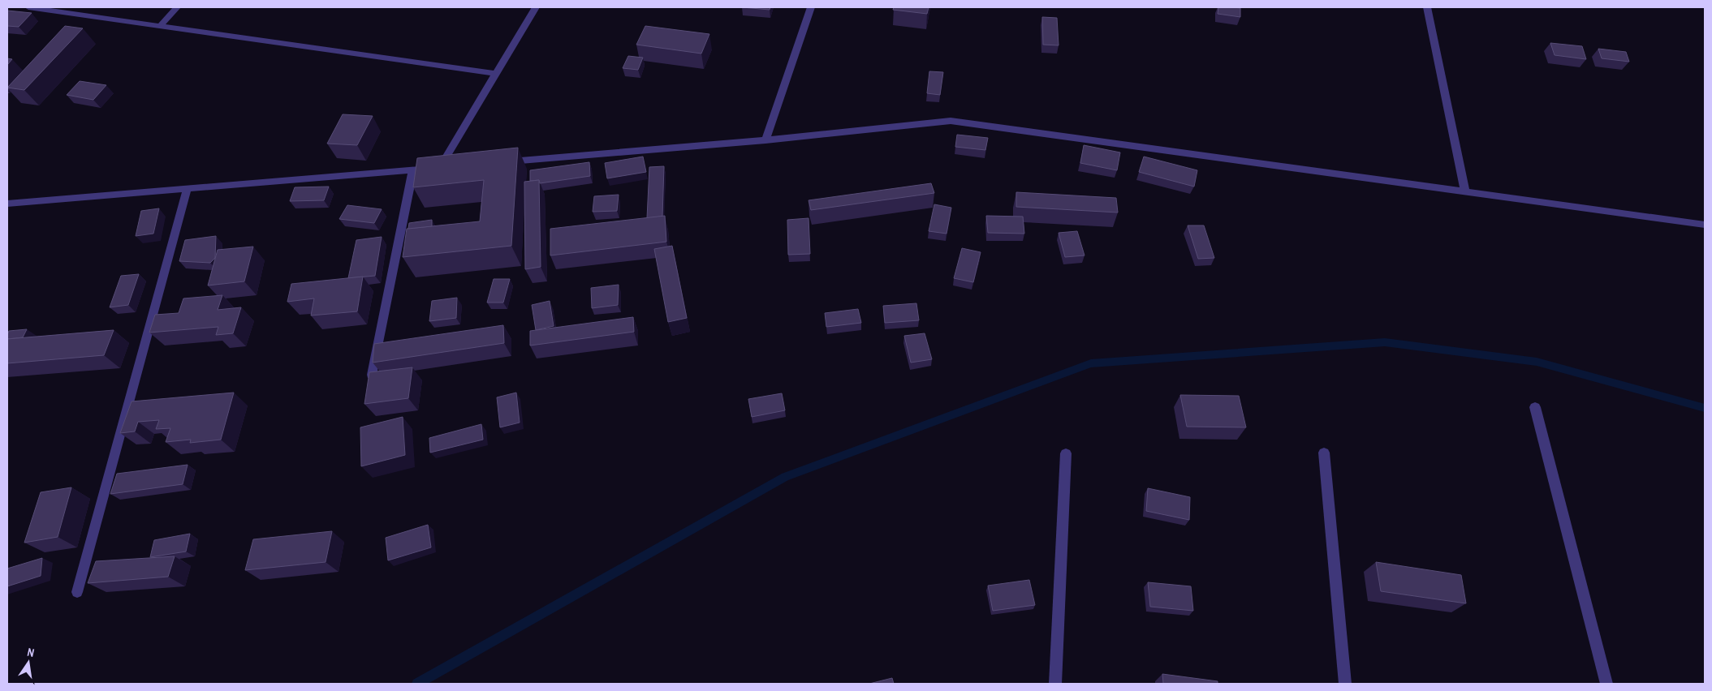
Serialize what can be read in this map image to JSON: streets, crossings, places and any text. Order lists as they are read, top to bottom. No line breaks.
{"north":"top"}
